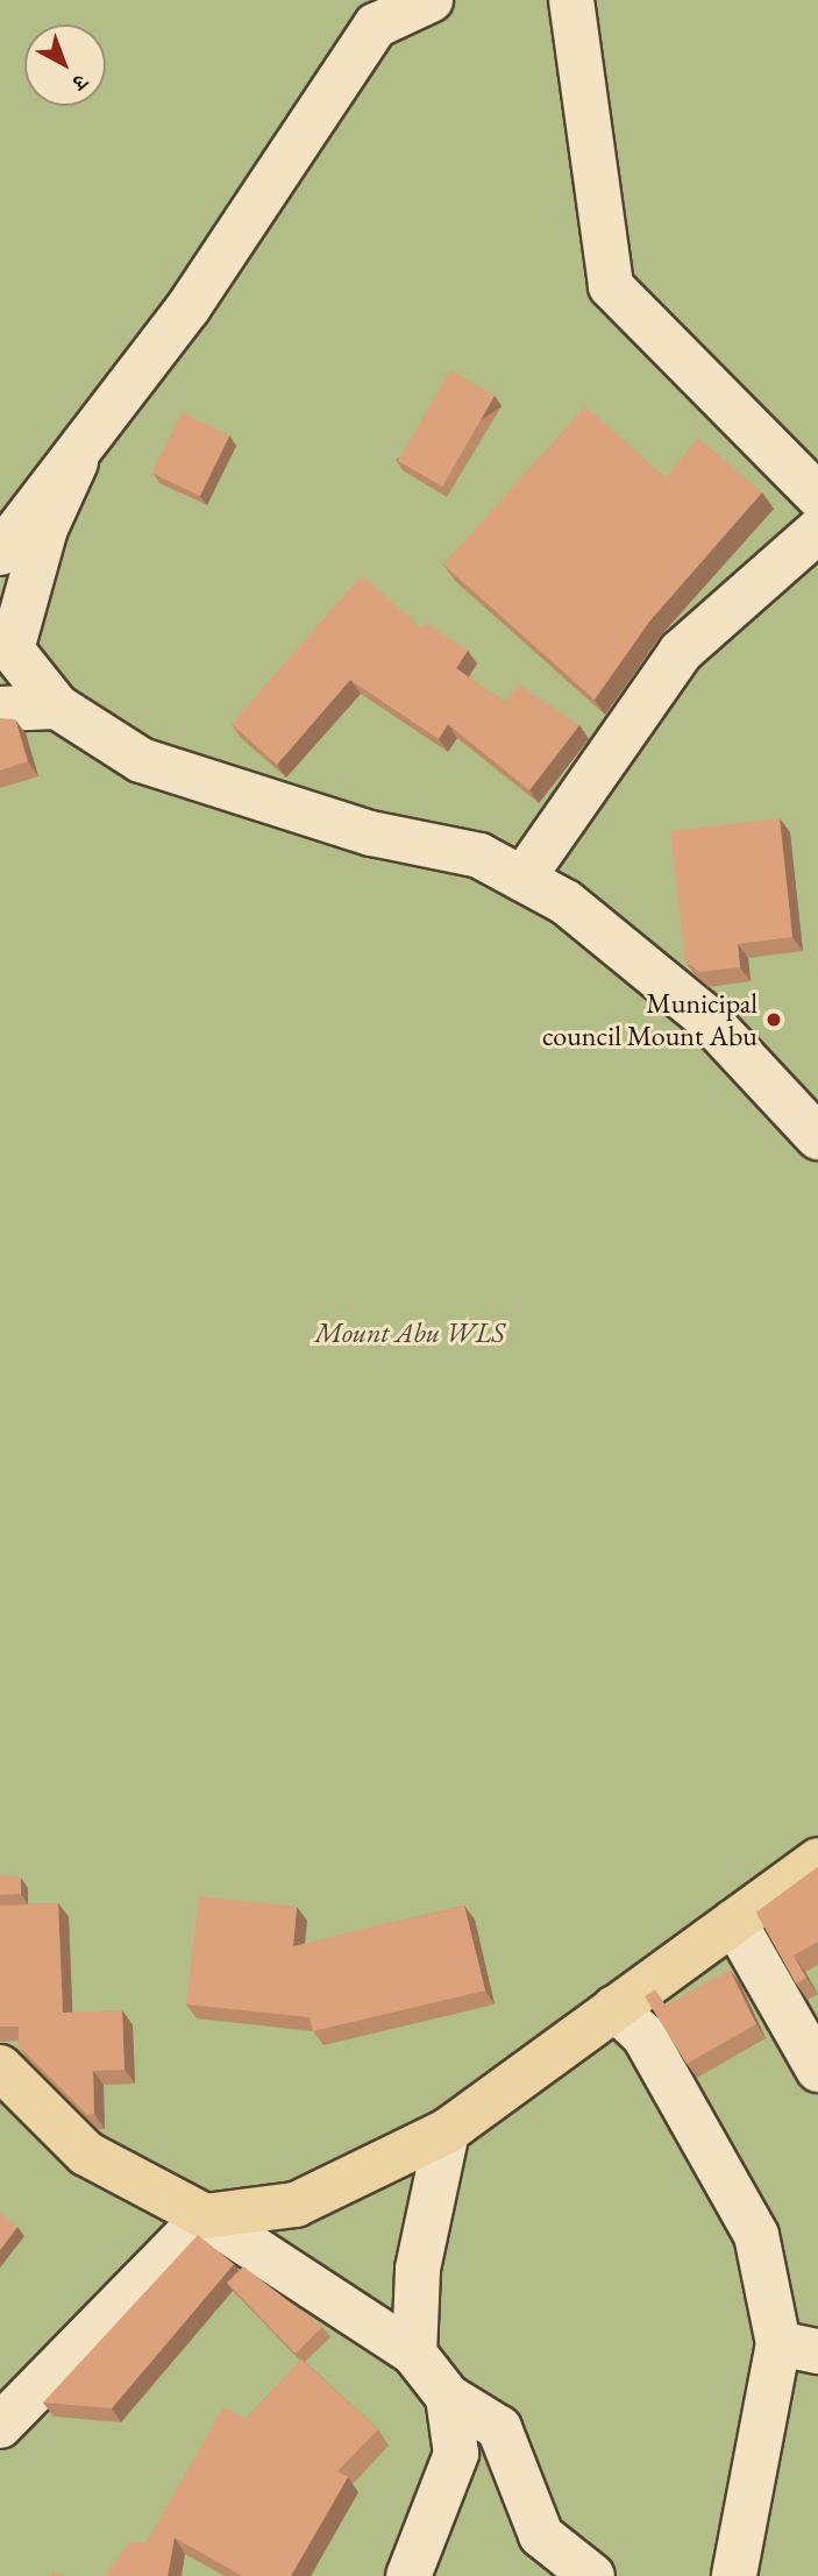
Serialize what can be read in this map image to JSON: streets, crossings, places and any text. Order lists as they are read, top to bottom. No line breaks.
{"parks":["Mount Abu WLS"],"places":["Municipal council Mount Abu"],"north":"bottom right"}
